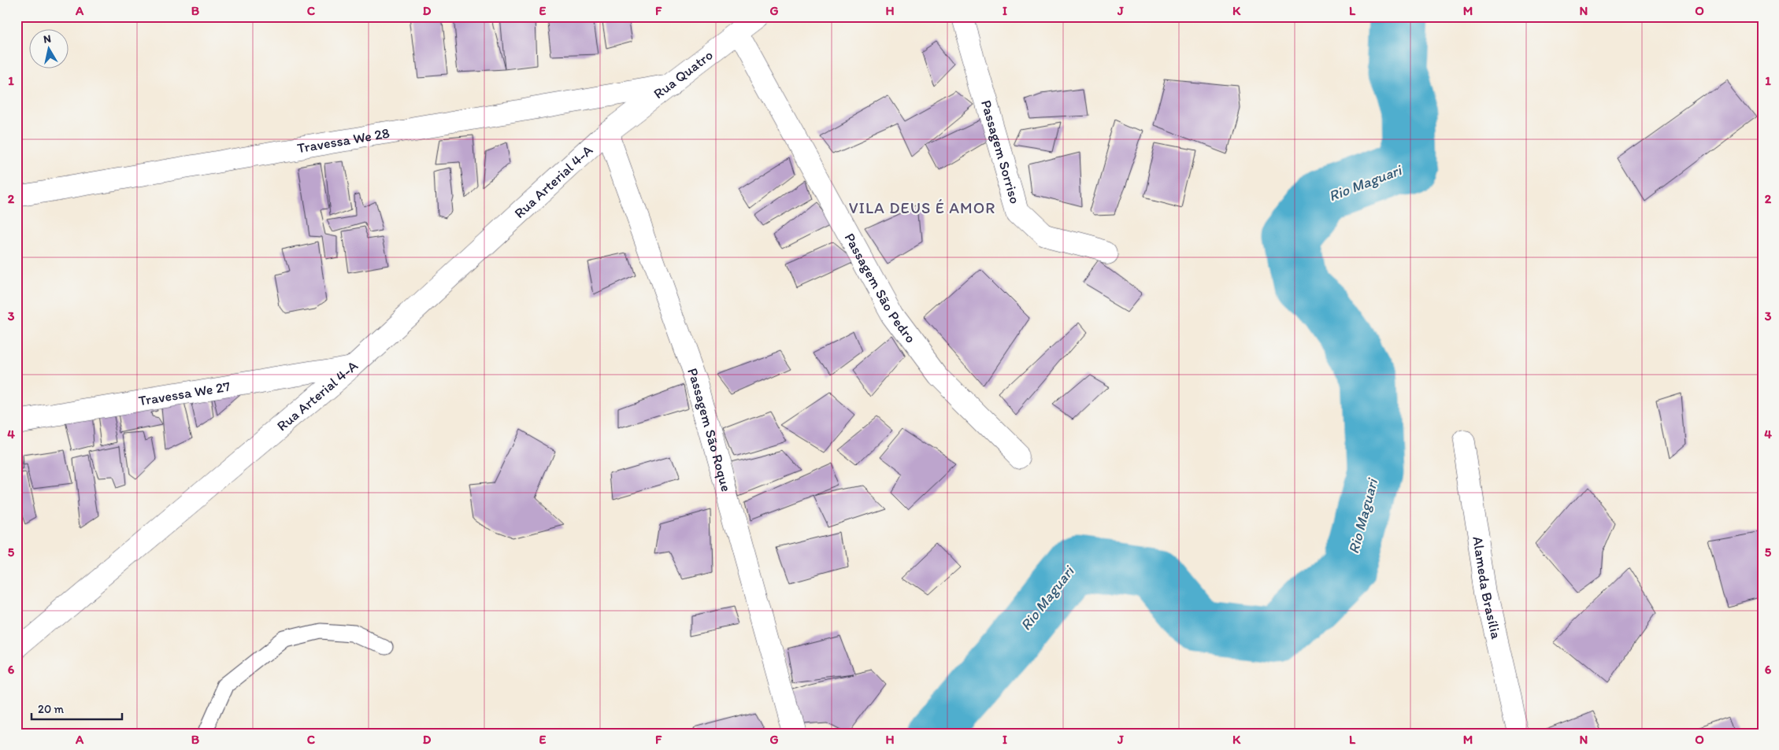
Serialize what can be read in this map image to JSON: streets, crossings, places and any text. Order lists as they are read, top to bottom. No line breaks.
{"streets":{"street":["Rua Quatro","Travessa We 28","Passagem Sorriso","Rua Arterial 4-A","Passagem São Pedro","Travessa We 27","Passagem São Roque","Alameda Brasília"]},"crossings":[["Rua Quatro","Travessa We 28"],["Rua Quatro","Rua Arterial 4-A"],["Rua Quatro","Passagem São Pedro"],["Rua Quatro","Passagem São Roque"],["Rua Arterial 4-A","Travessa We 27"],["Rua Arterial 4-A","Passagem São Roque"]],"districts":["VILA DEUS É AMOR"],"water":["Rio Maguari"],"scale_bar":"20 m","north":"top","grid":{"columns":["A","B","C","D","E","F","G","H","I","J","K","L","M","N","O"],"rows":["1","2","3","4","5","6"]}}
